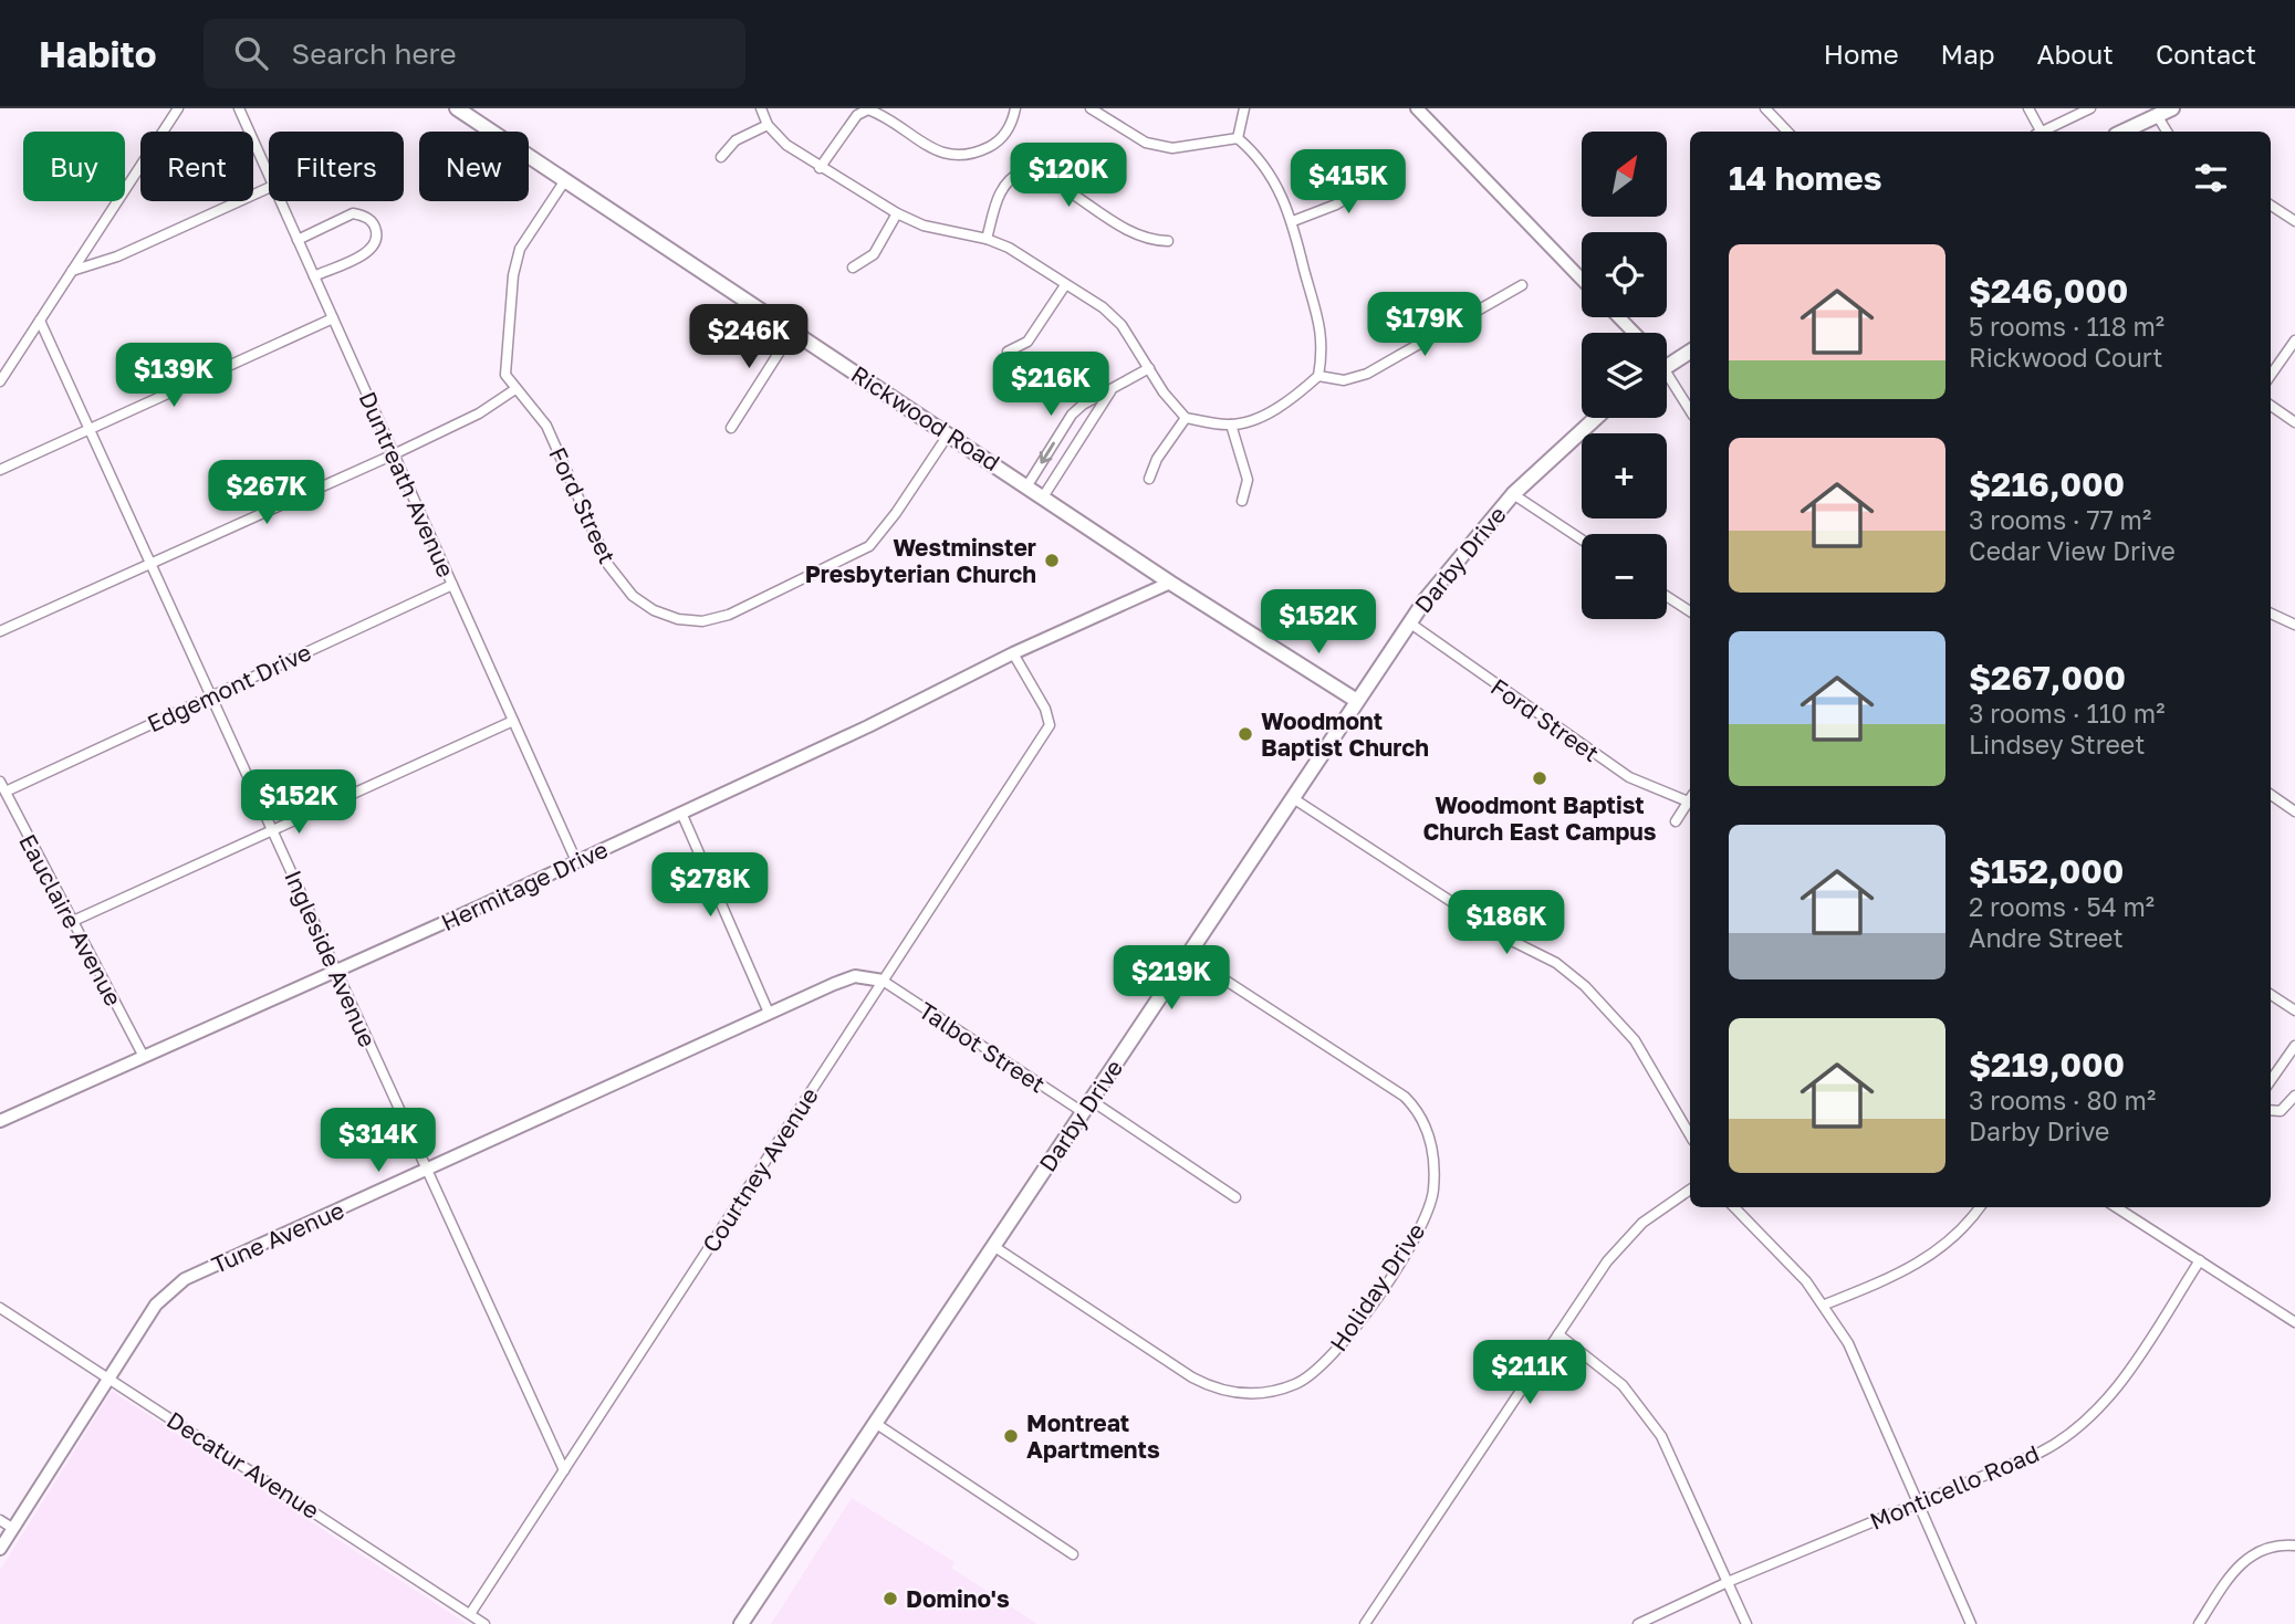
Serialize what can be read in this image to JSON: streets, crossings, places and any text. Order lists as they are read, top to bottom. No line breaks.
{"streets":{"main road":["Rickwood Road","Darby Drive"],"street":["Duntreath Avenue","Ford Street","Edgemont Drive","Hermitage Drive","Eauclaire Avenue","Ingleside Avenue","Talbot Street","Courtney Avenue","Tune Avenue","Holiday Drive","Decatur Avenue","Monticello Road"]},"crossings":[["Rickwood Road","Ford Street"],["Rickwood Road","Darby Drive"],["Rickwood Road","Hermitage Drive"],["Duntreath Avenue","Edgemont Drive"],["Duntreath Avenue","Hermitage Drive"],["Ford Street","Darby Drive"],["Darby Drive","Talbot Street"],["Darby Drive","Holiday Drive"],["Edgemont Drive","Eauclaire Avenue"],["Edgemont Drive","Ingleside Avenue"],["Hermitage Drive","Eauclaire Avenue"],["Hermitage Drive","Ingleside Avenue"],["Hermitage Drive","Courtney Avenue"],["Ingleside Avenue","Courtney Avenue"],["Ingleside Avenue","Tune Avenue"],["Talbot Street","Courtney Avenue"],["Talbot Street","Tune Avenue"],["Courtney Avenue","Tune Avenue"],["Courtney Avenue","Decatur Avenue"],["Tune Avenue","Decatur Avenue"]],"places":["Westminster Presbyterian Church","Woodmont Baptist Church","Woodmont Baptist Church East Campus","Montreat Apartments","Domino's"],"north":"top right","page":{"header":"Habito","search":"Search here","nav":["Home","Map","About","Contact"],"map_buttons":["+","−"],"chip":["Buy","Rent","Filters","New"],"heading":"14 homes","price":["$120K","$415K","$179K","$246K","$139K","$216K","$267K","$152K","$152K","$278K","$186K","$219K","$314K","$211K"],"list":[{"name":"$246,000","note":"5 rooms · 118 m² · Rickwood Court"},{"name":"$216,000","note":"3 rooms · 77 m² · Cedar View Drive"},{"name":"$267,000","note":"3 rooms · 110 m² · Lindsey Street"},{"name":"$152,000","note":"2 rooms · 54 m² · Andre Street"},{"name":"$219,000","note":"3 rooms · 80 m² · Darby Drive"}]}}
